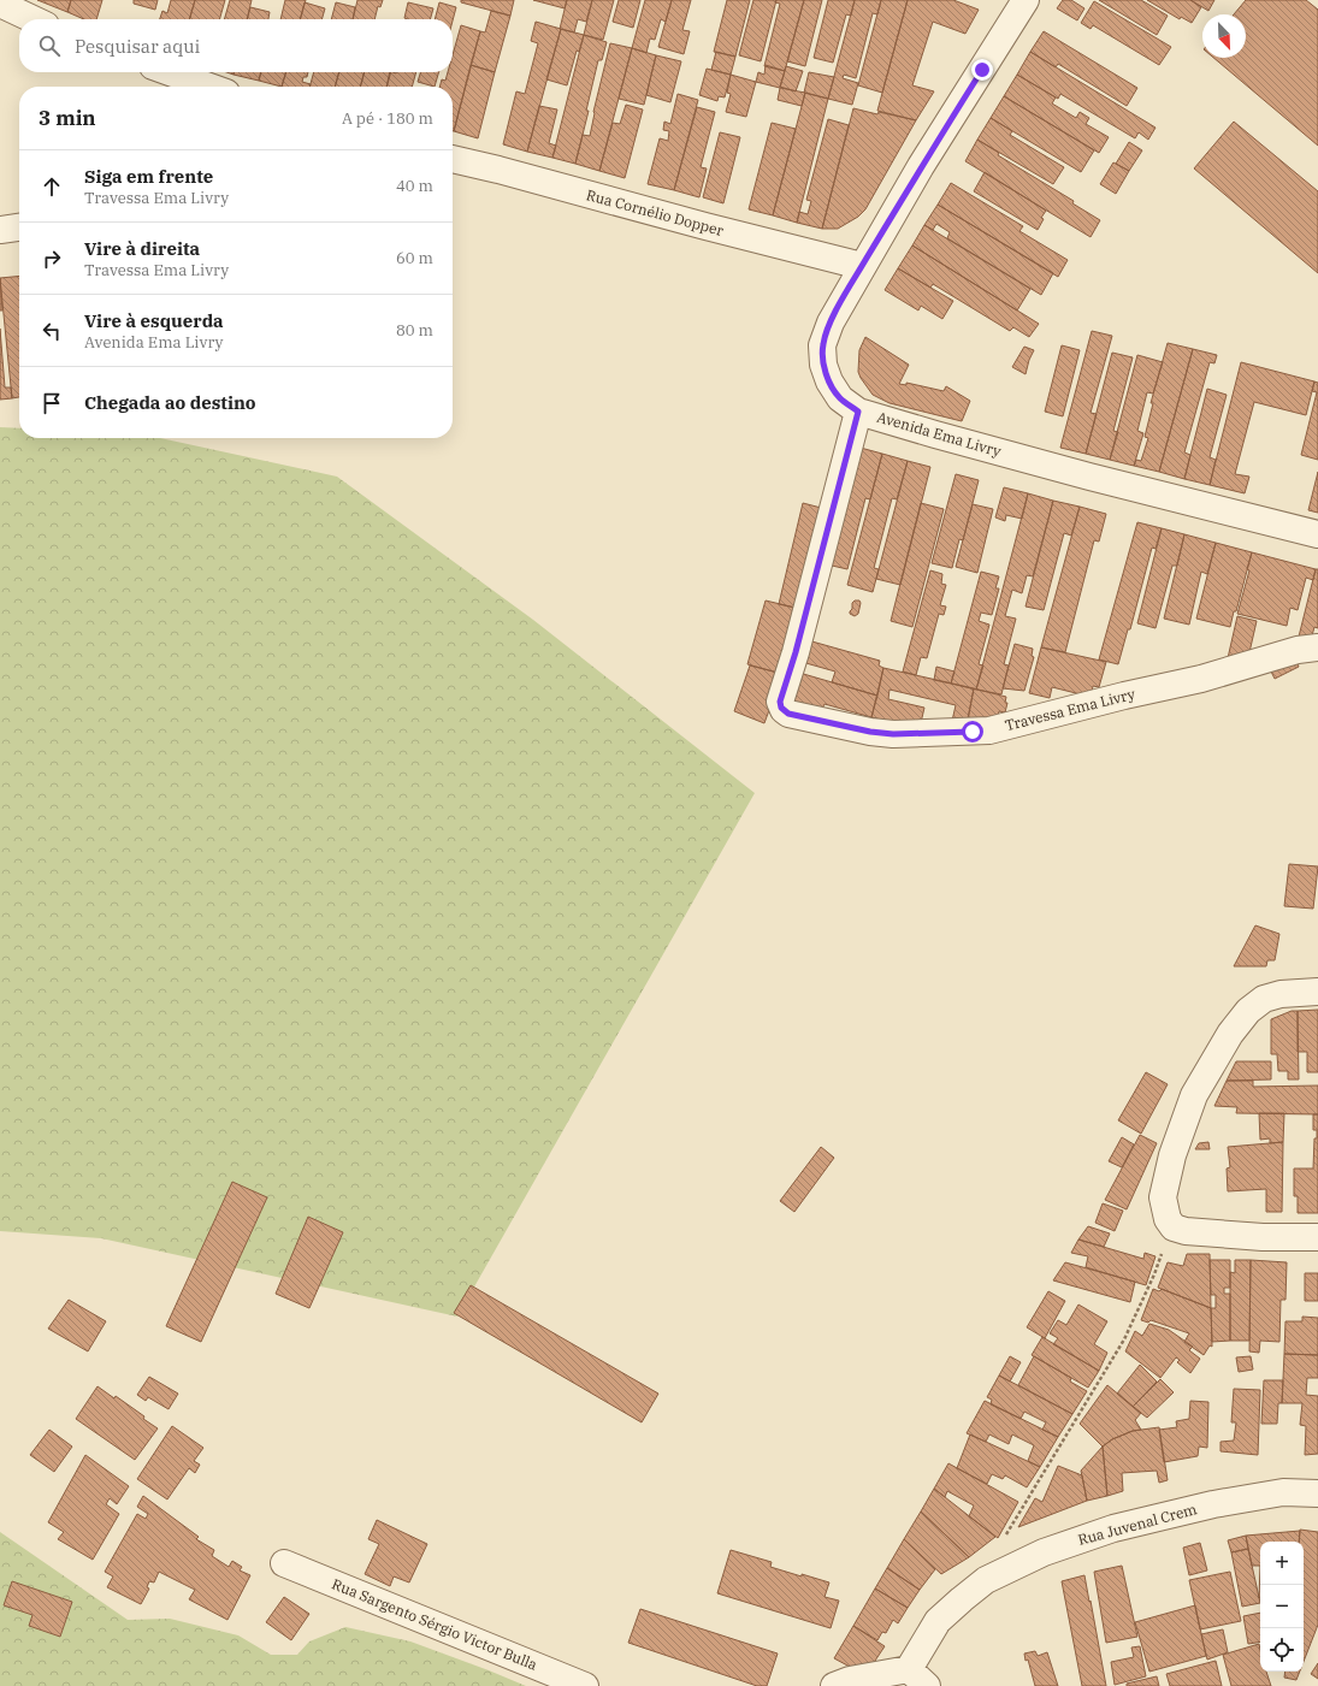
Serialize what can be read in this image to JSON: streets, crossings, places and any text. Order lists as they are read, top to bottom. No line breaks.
{"streets":{"street":["Rua Cornélio Dopper","Avenida Ema Livry","Travessa Ema Livry","Rua Juvenal Crem","Rua Sargento Sérgio Victor Bulla"]},"crossings":[["Rua Cornélio Dopper","Avenida Ema Livry"],["Avenida Ema Livry","Travessa Ema Livry"]],"north":"bottom right","page":{"search":"Pesquisar aqui","heading":["3 min","A pé · 180 m"],"list":[["Siga em frente","Travessa Ema Livry","40 m"],["Vire à direita","Travessa Ema Livry","60 m"],["Vire à esquerda","Avenida Ema Livry","80 m"],"Chegada ao destino"],"map_buttons":["+","−"]}}
